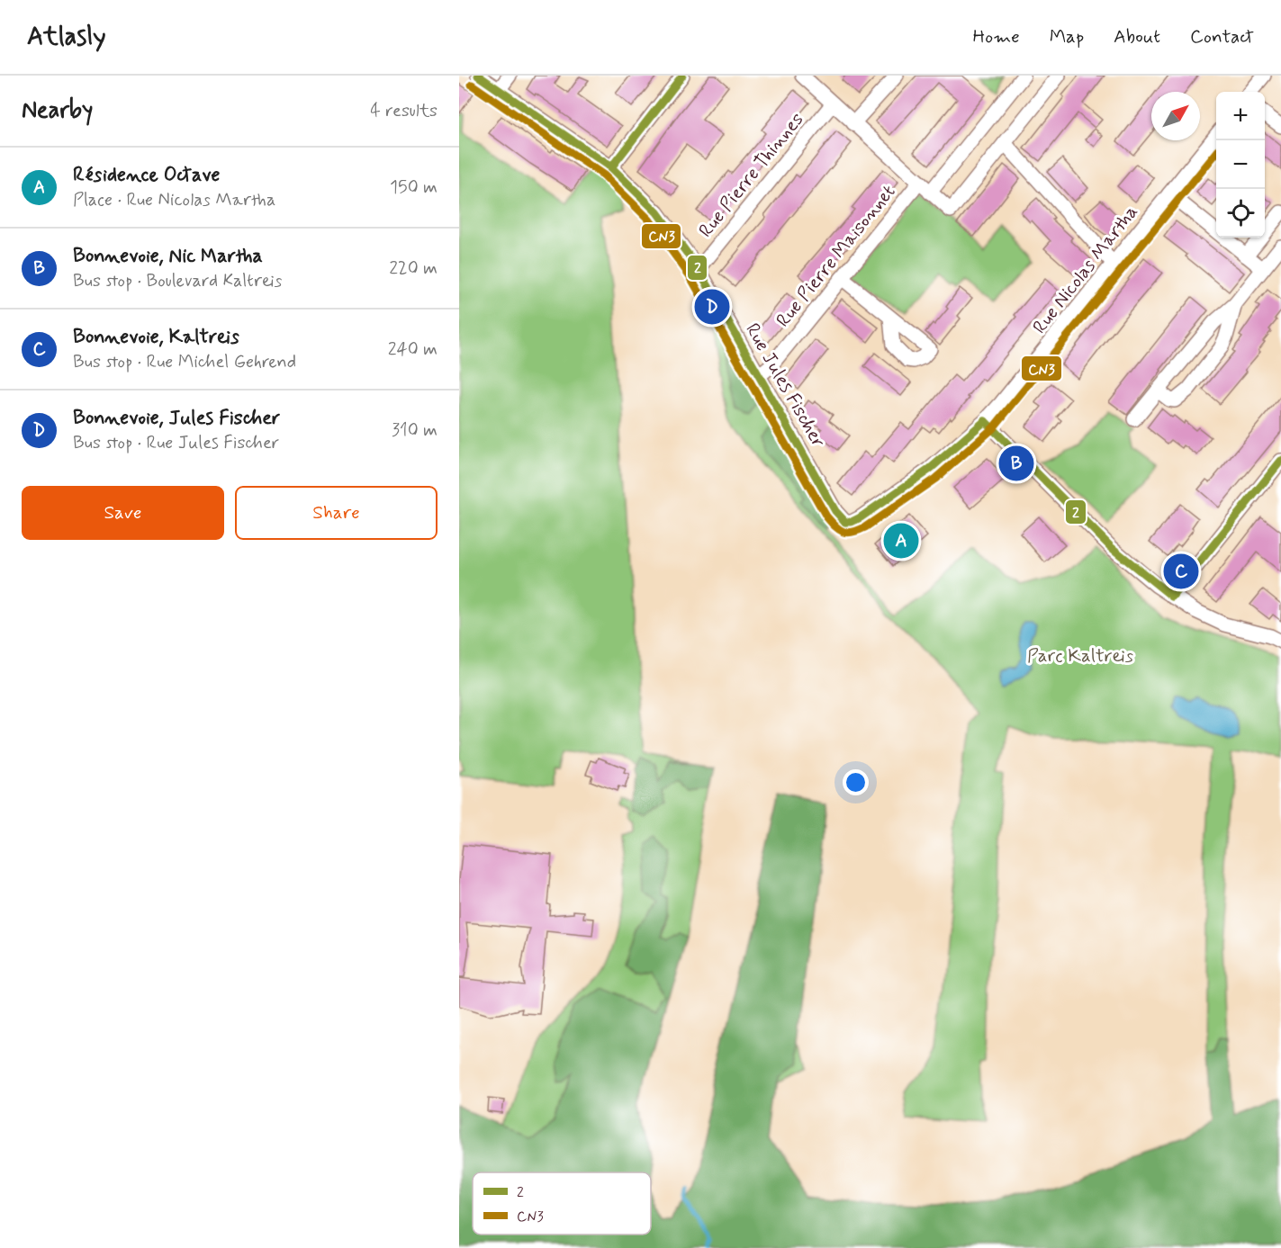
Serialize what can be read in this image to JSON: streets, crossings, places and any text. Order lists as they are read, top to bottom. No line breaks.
{"streets":{"street":["Rue Pierre Thinnes","Rue Pierre Maisonnet","Rue Nicolas Martha","Rue Jules Fischer"]},"crossings":[["Rue Pierre Thinnes","Rue Jules Fischer"],["Rue Pierre Maisonnet","Rue Jules Fischer"],["Rue Nicolas Martha","Rue Jules Fischer"]],"parks":["Parc Kaltreis"],"lines":["transit line 2","transit line CN3"],"legend":["2","CN3"],"north":"top right","page":{"header":"Atlasly","nav":["Home","Map","About","Contact"],"heading":["Nearby","4 results"],"map_buttons":["+","−"],"list":[{"mark":"A","name":"Résidence Octave","note":"Place · Rue Nicolas Martha","value":"150 m"},{"mark":"B","name":"Bonnevoie, Nic Martha","note":"Bus stop · Boulevard Kaltreis","value":"220 m"},{"mark":"C","name":"Bonnevoie, Kaltreis","note":"Bus stop · Rue Michel Gehrend","value":"240 m"},{"mark":"D","name":"Bonnevoie, Jules Fischer","note":"Bus stop · Rue Jules Fischer","value":"310 m"}],"pins":["D","B","A","C"],"buttons":["Save","Share"]}}
